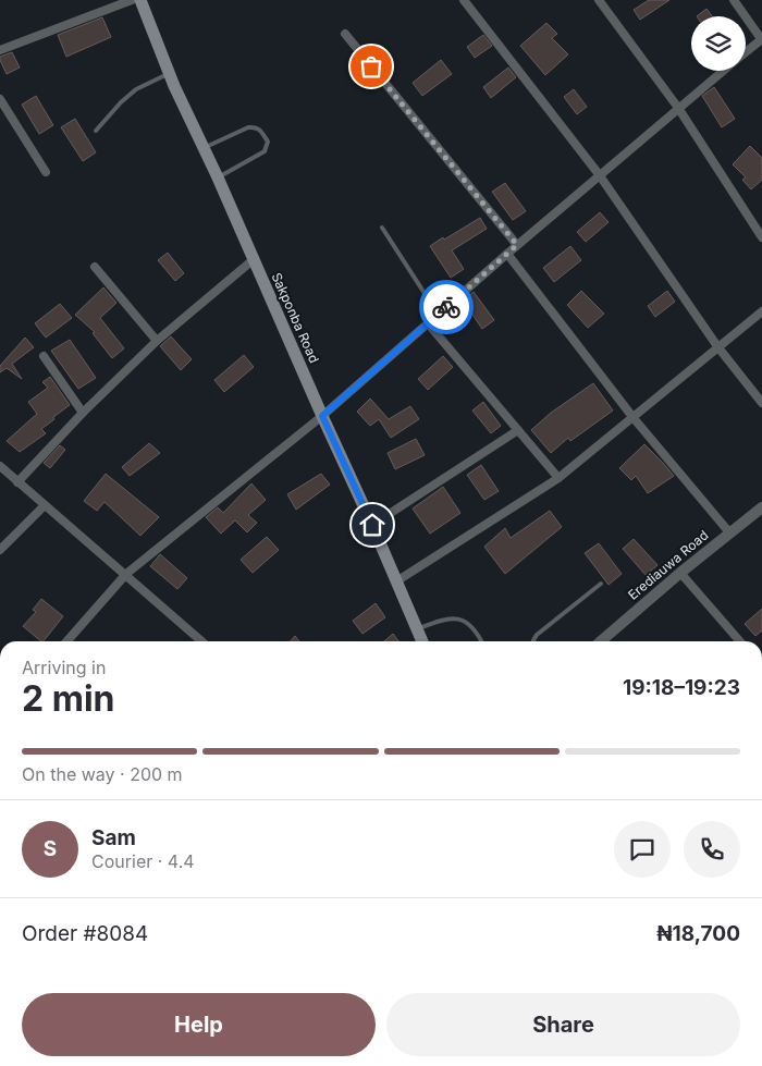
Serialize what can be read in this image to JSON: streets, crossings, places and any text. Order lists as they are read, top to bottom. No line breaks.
{"streets":{"main road":["Sakponba Road"],"street":["Erediauwa Road"]},"page":{"heading":["2 min","Arriving in","19:18–19:23"],"panel":["Sam","Courier · 4.4","Order #8084","₦18,700"],"bar":"On the way · 200 m","round":"S","buttons":["Help","Share"]}}
